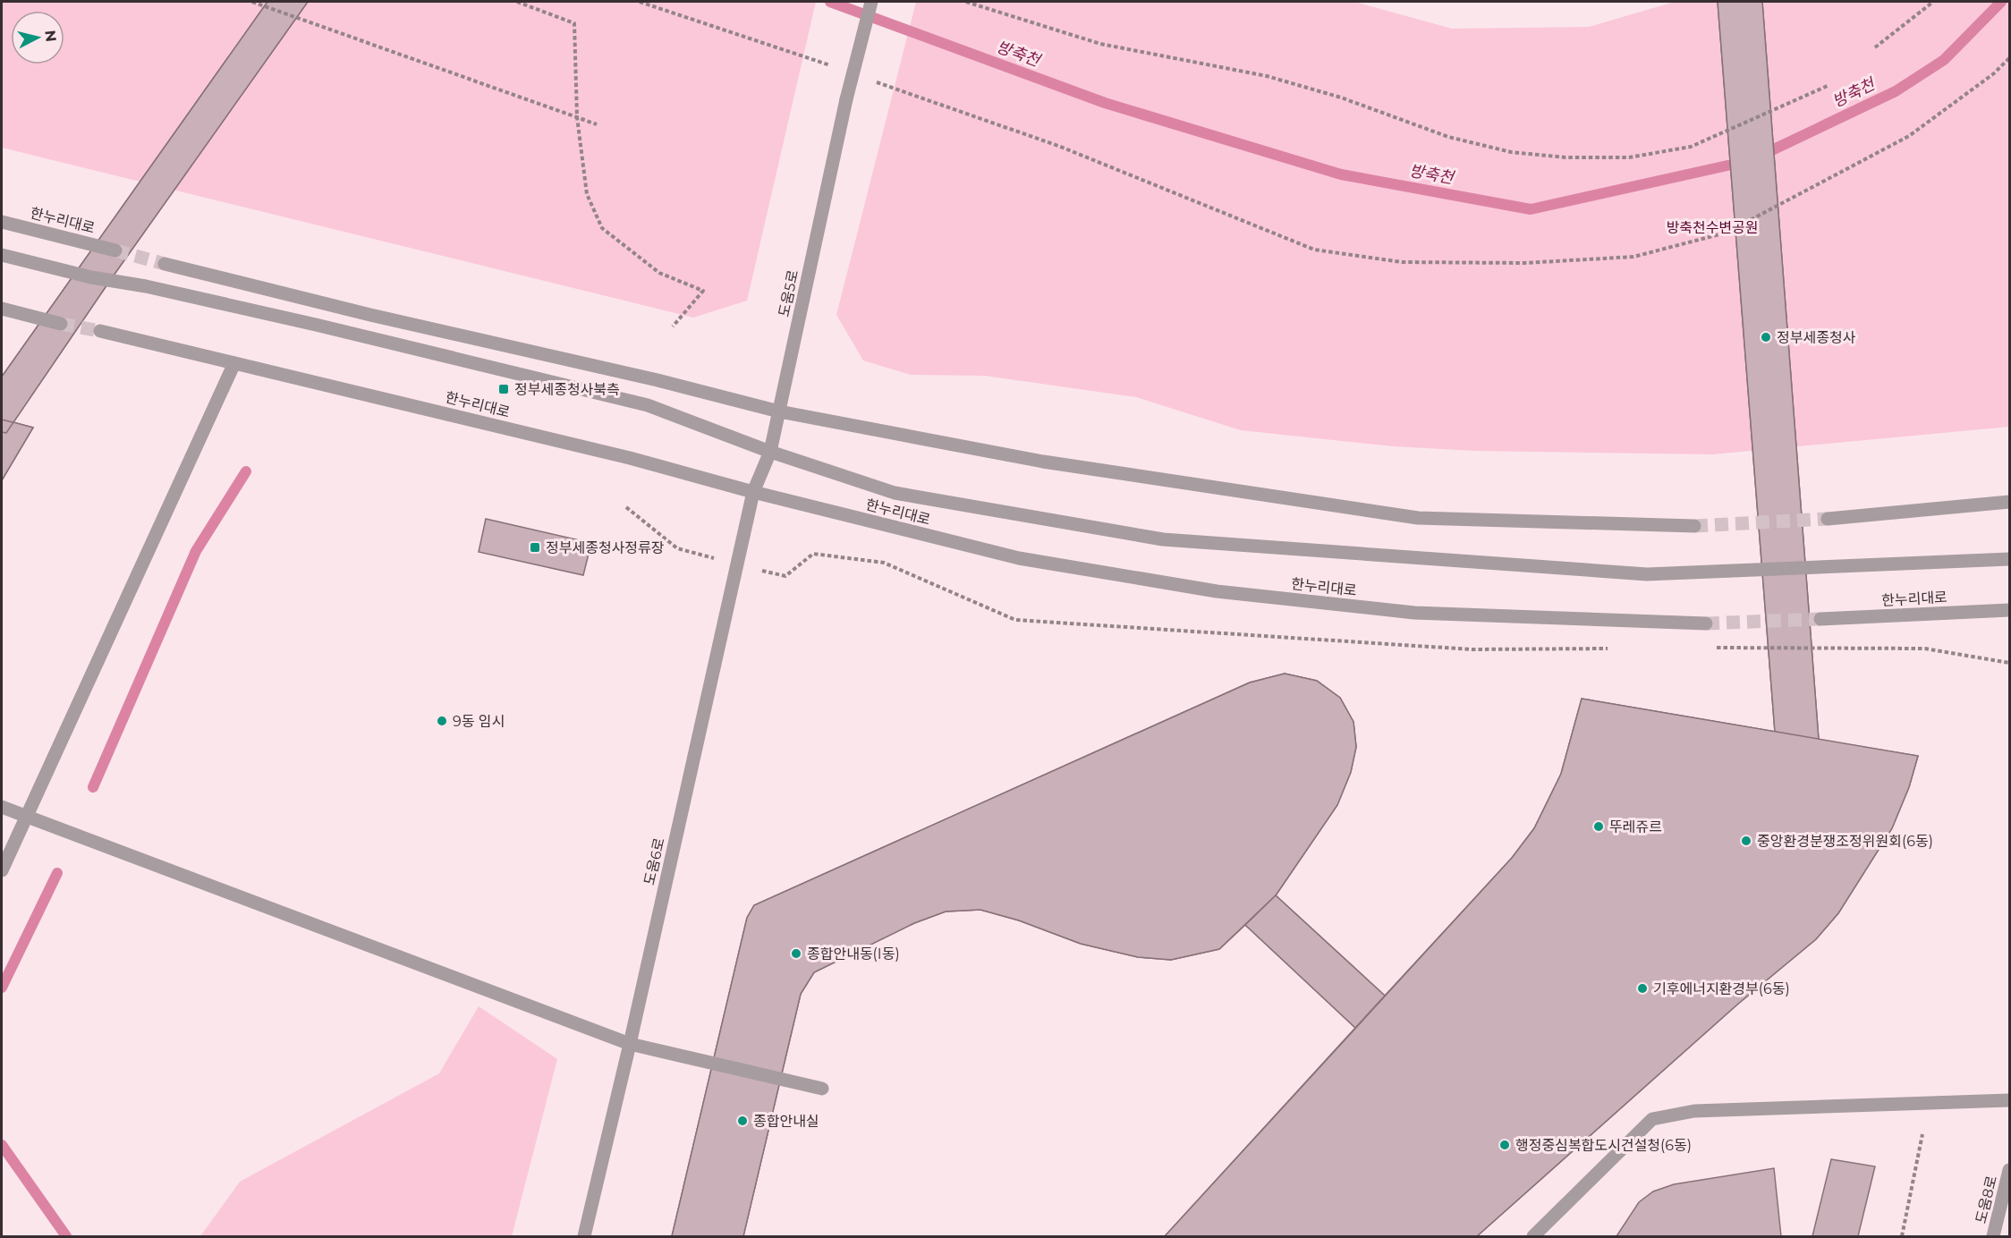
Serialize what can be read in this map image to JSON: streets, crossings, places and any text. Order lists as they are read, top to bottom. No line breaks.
{"streets":{"street":["한누리대로","도움5로","도움6로","도움8로"]},"crossings":[["한누리대로","도움5로"],["한누리대로","도움6로"],["도움5로","도움6로"]],"water":["방축천"],"parks":["방축천수변공원"],"places":{"other":["정부세종청사","9동 임시","뚜레쥬르","중앙환경분쟁조정위원회(6동)","종합안내동(I동)","기후에너지환경부(6동)","종합안내실","행정중심복합도시건설청(6동)"],"transit":["정부세종청사북측","정부세종청사정류장"]},"north":"right"}
